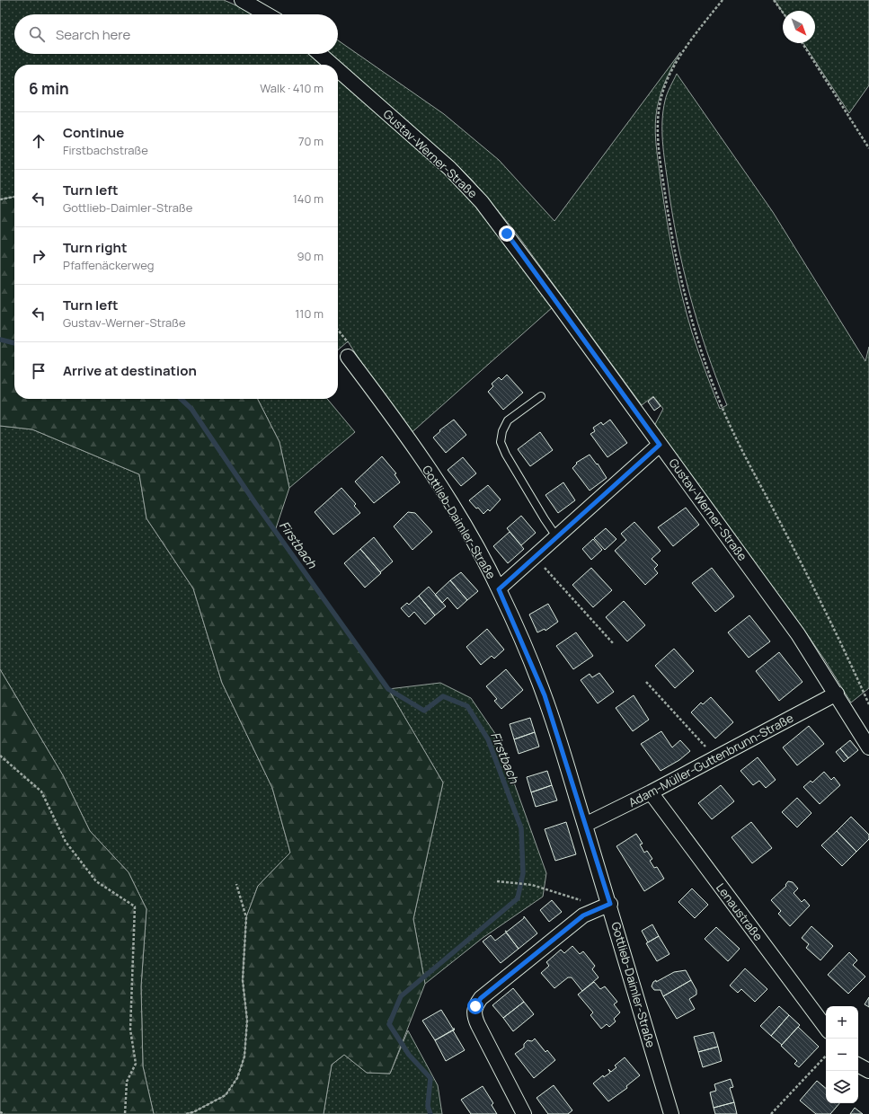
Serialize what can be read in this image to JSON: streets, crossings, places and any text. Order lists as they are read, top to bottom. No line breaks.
{"streets":{"street":["Gustav-Werner-Straße","Gottlieb-Daimler-Straße","Adam-Müller-Guttenbrunn-Straße","Lenaustraße"]},"crossings":[["Gustav-Werner-Straße","Adam-Müller-Guttenbrunn-Straße"],["Gottlieb-Daimler-Straße","Adam-Müller-Guttenbrunn-Straße"],["Adam-Müller-Guttenbrunn-Straße","Lenaustraße"]],"water":["Firstbach"],"north":"bottom right","page":{"search":"Search here","heading":["6 min","Walk · 410 m"],"list":[["Continue","Firstbachstraße","70 m"],["Turn left","Gottlieb-Daimler-Straße","140 m"],["Turn right","Pfaffenäckerweg","90 m"],["Turn left","Gustav-Werner-Straße","110 m"],"Arrive at destination"],"map_buttons":["+","−"]}}
